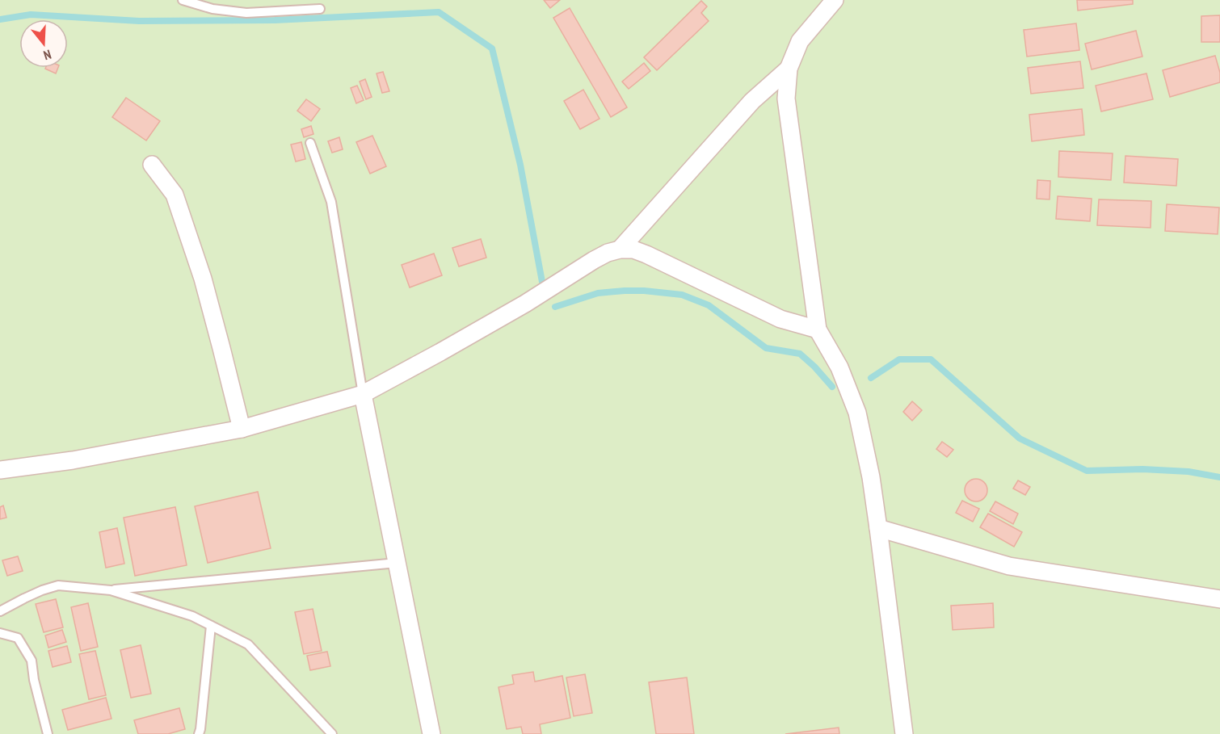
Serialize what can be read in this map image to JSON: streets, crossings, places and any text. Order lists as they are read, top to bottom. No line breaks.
{"north":"bottom"}
